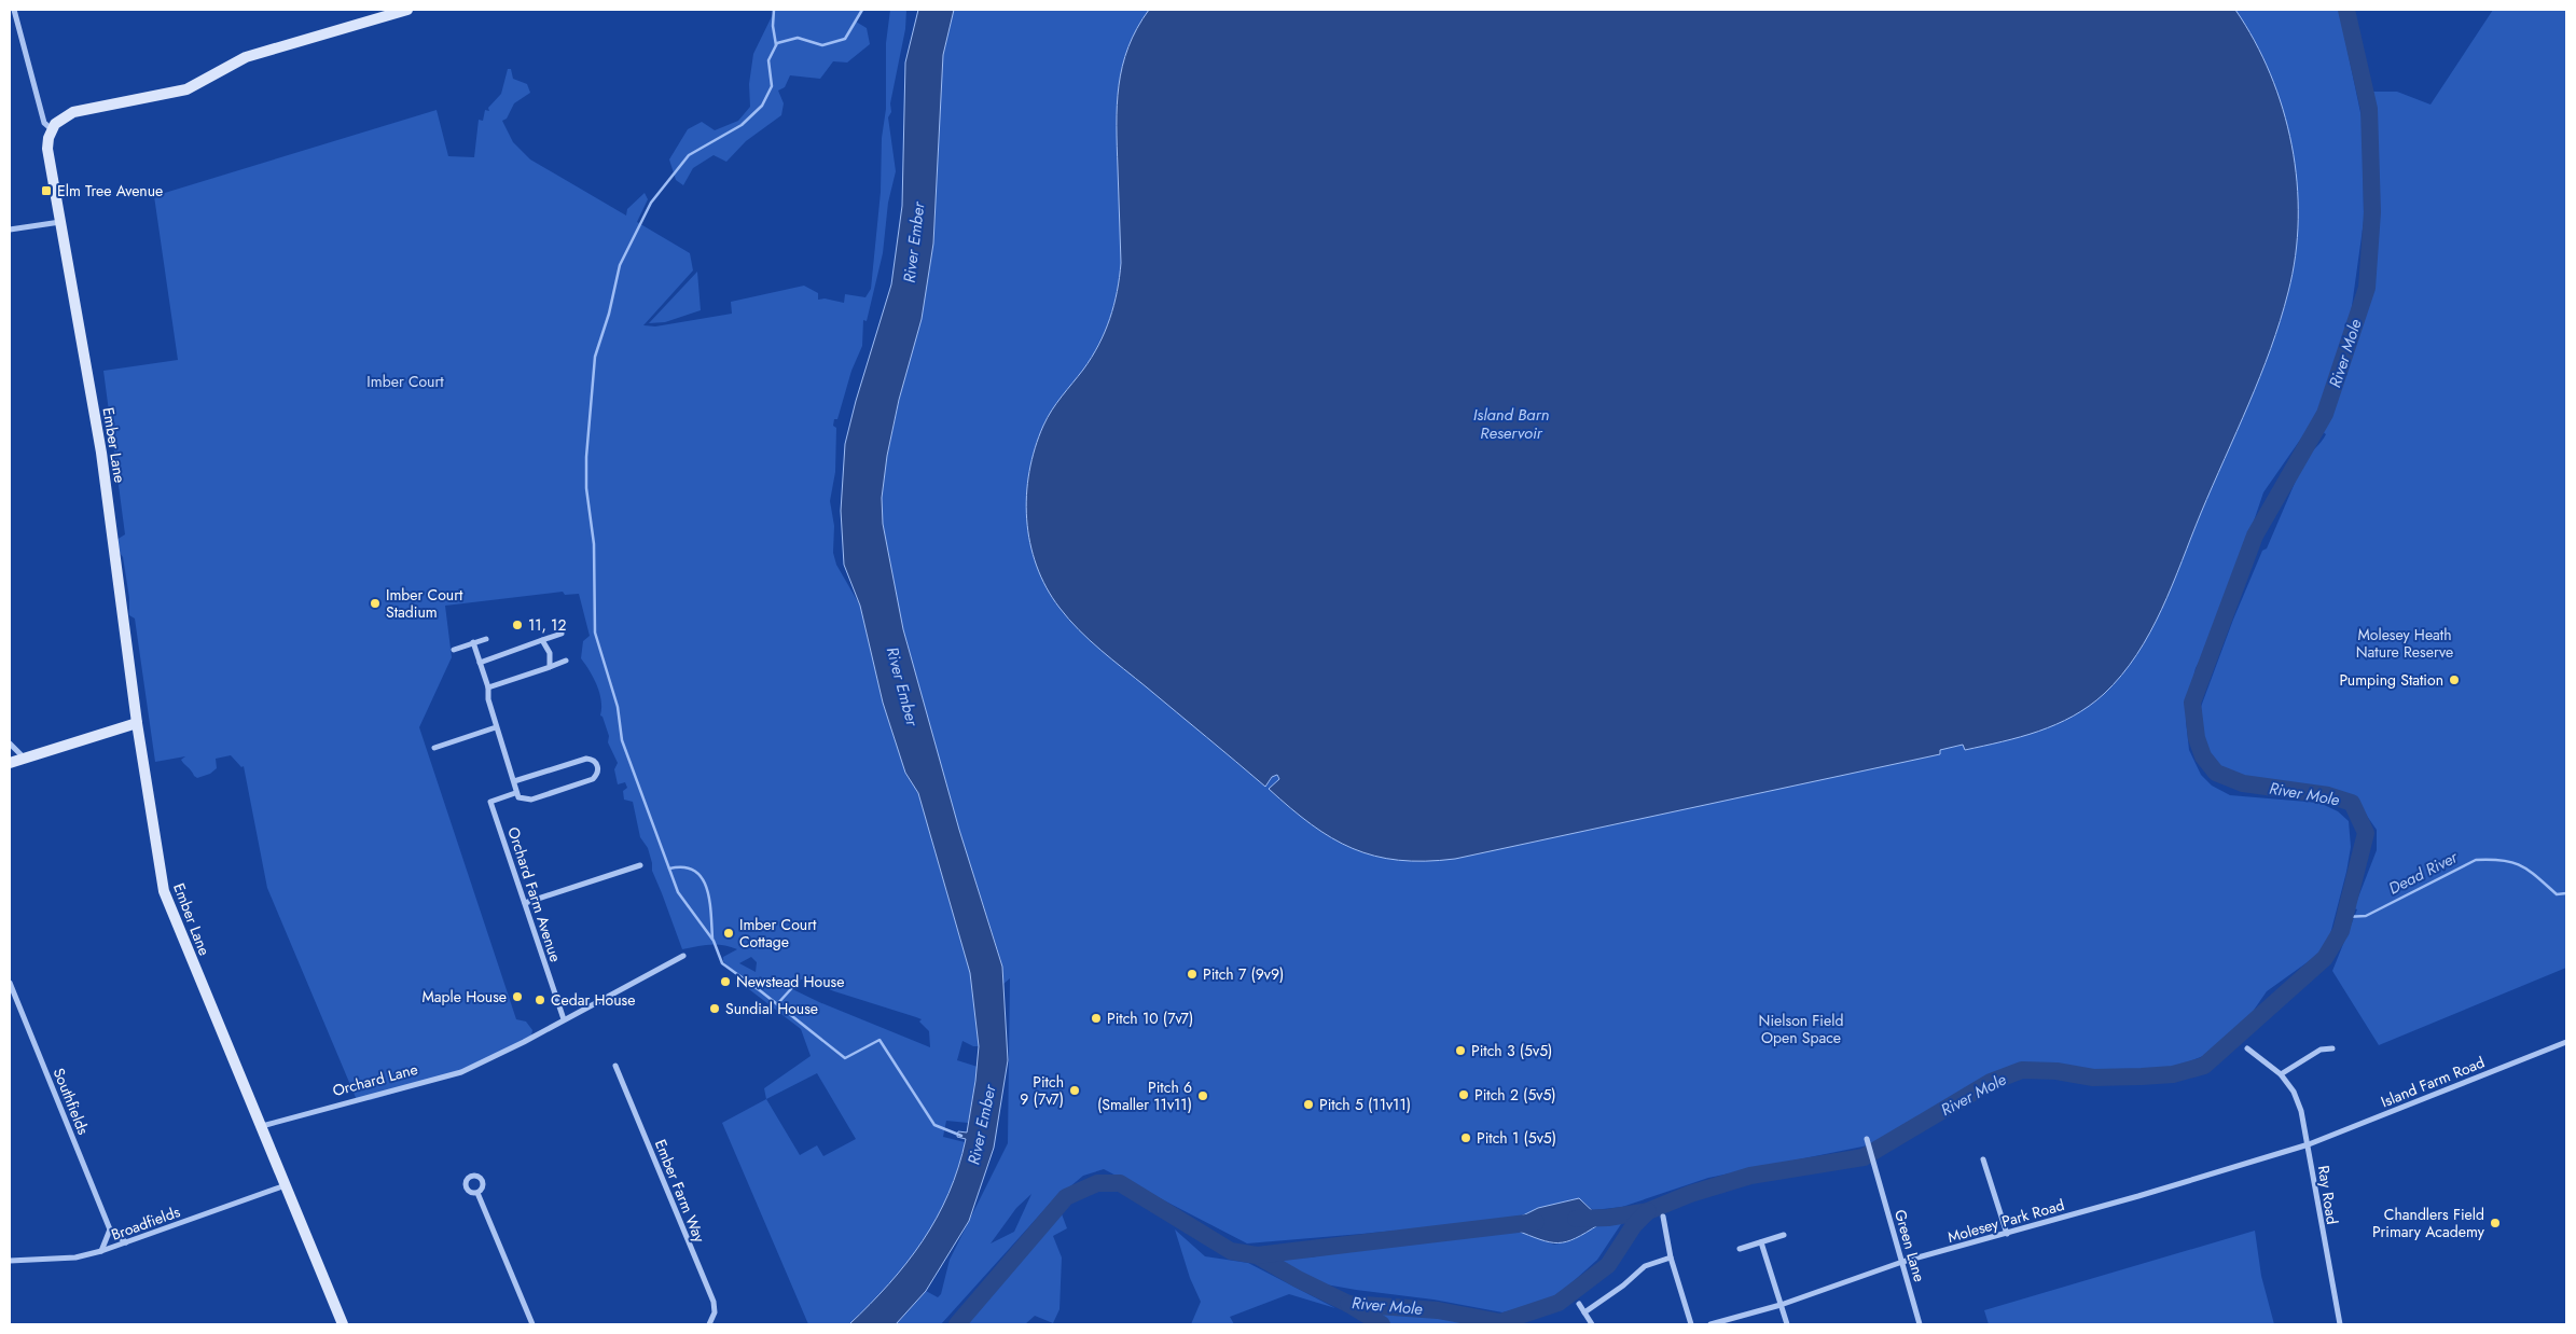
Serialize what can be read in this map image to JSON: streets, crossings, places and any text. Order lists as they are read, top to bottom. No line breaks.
{"streets":{"main road":["Ember Lane"],"street":["Orchard Farm Avenue","Orchard Lane","Island Farm Road","Southfields","Ember Farm Way","Ray Road","Molesey Park Road","Broadfields","Green Lane"]},"crossings":[["Ember Lane","Orchard Lane"],["Orchard Farm Avenue","Orchard Lane"],["Island Farm Road","Ray Road"],["Island Farm Road","Molesey Park Road"],["Southfields","Broadfields"],["Ray Road","Molesey Park Road"],["Molesey Park Road","Green Lane"]],"water":["River Ember","River Mole","Island Barn Reservoir","Dead River"],"parks":["Imber Court","Molesey Heath Nature Reserve","Nielson Field Open Space"],"places":{"transit":["Elm Tree Avenue"],"other":["Imber Court Stadium","11, 12","Pumping Station","Imber Court Cottage","Pitch 7 (9v9)","Newstead House","Maple House","Cedar House","Sundial House","Pitch 10 (7v7)","Pitch 3 (5v5)","Pitch 9 (7v7)","Pitch 2 (5v5)","Pitch 6 (Smaller 11v11)","Pitch 5 (11v11)","Pitch 1 (5v5)","Chandlers Field Primary Academy"]}}
